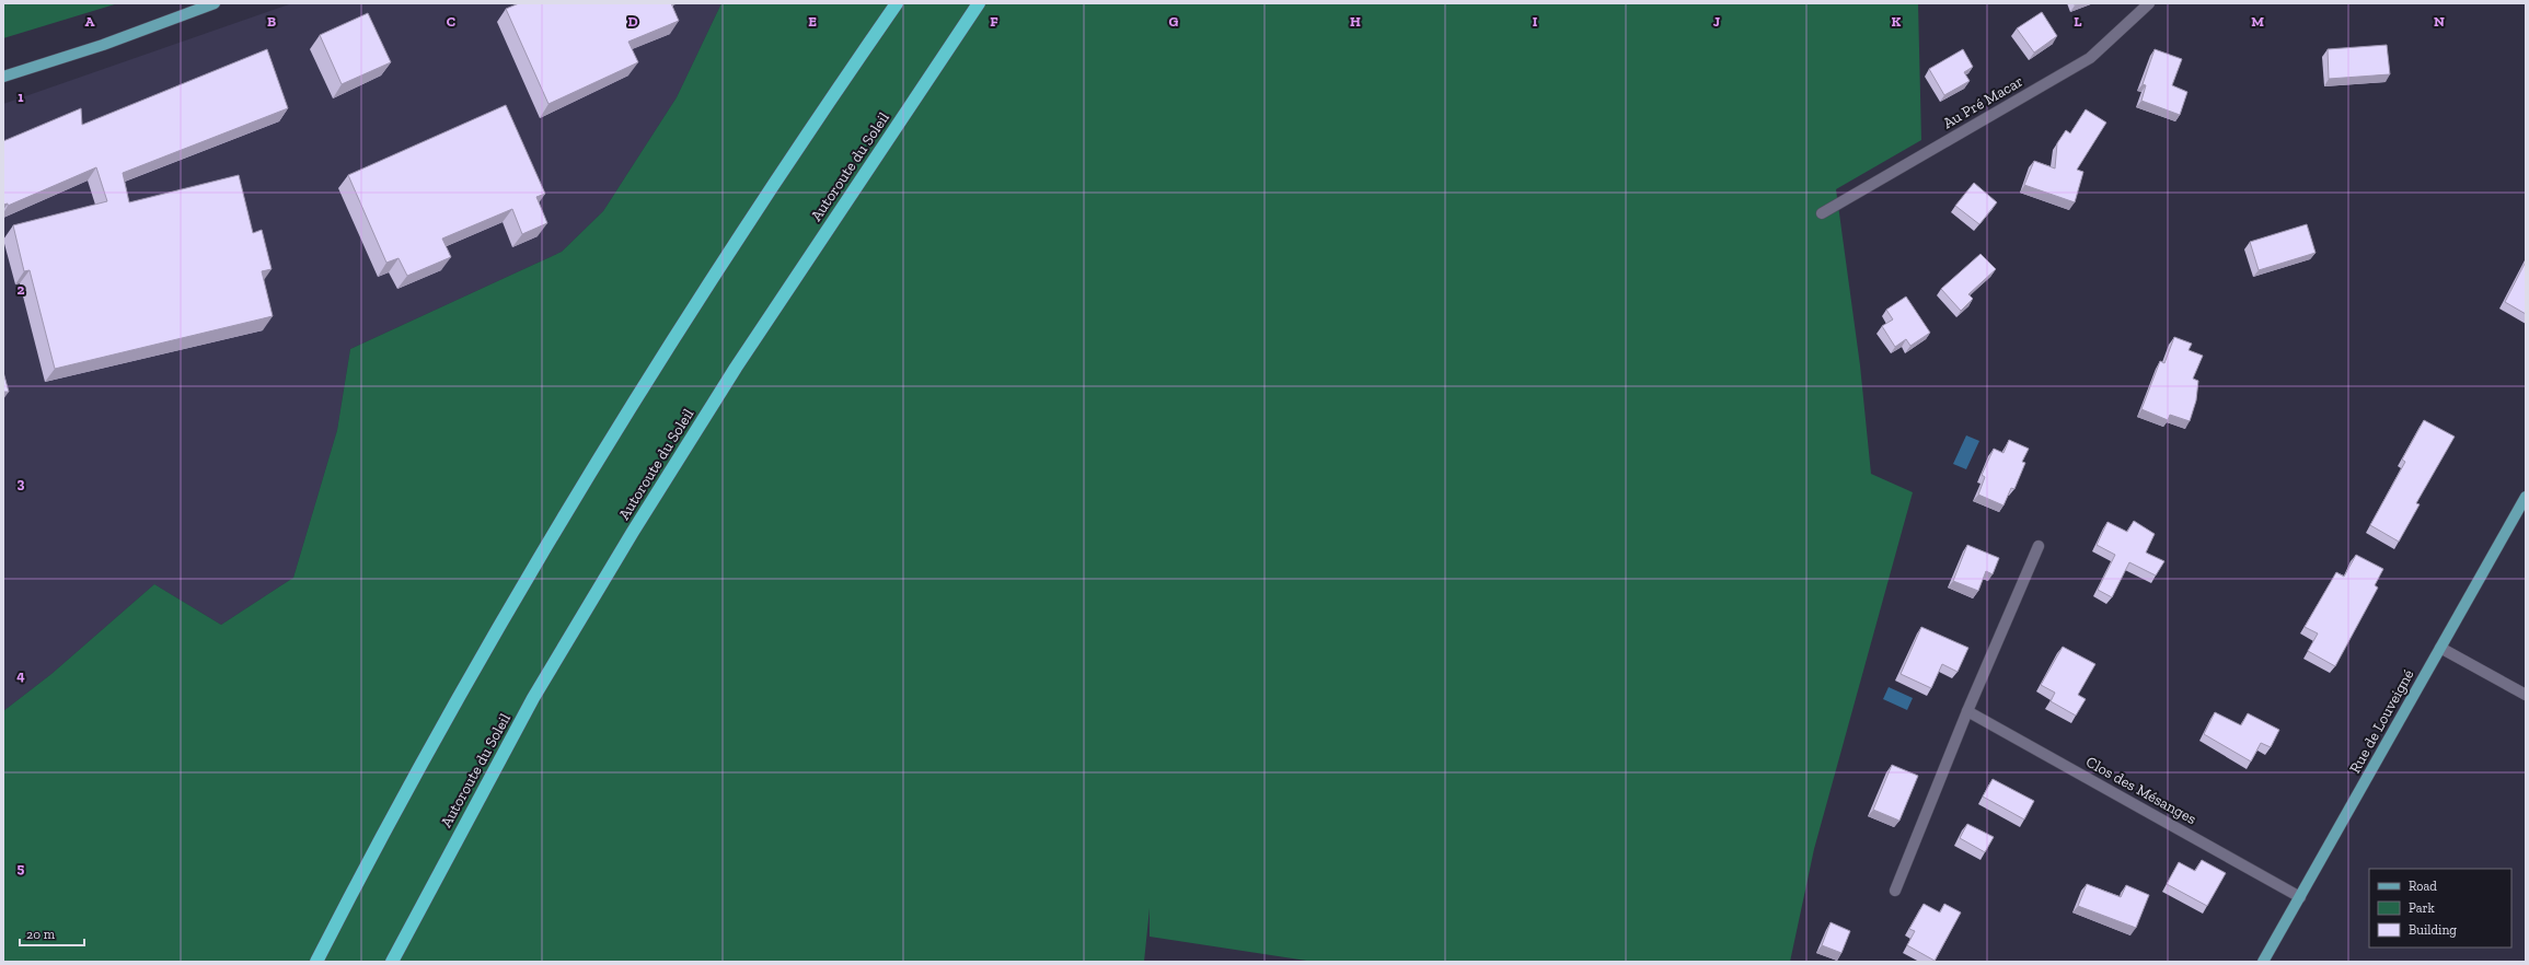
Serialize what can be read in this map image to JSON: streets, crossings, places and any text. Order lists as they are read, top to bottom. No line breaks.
{"streets":{"highway":["Autoroute du Soleil"],"main road":["Rue de Louveigné"],"street":["Au Pré Macar","Clos des Mésanges"]},"crossings":[["Rue de Louveigné","Clos des Mésanges"]],"legend":["Road","Park","Building"],"scale_bar":"20 m","grid":{"columns":["A","B","C","D","E","F","G","H","I","J","K","L","M","N"],"rows":["1","2","3","4","5"]}}
